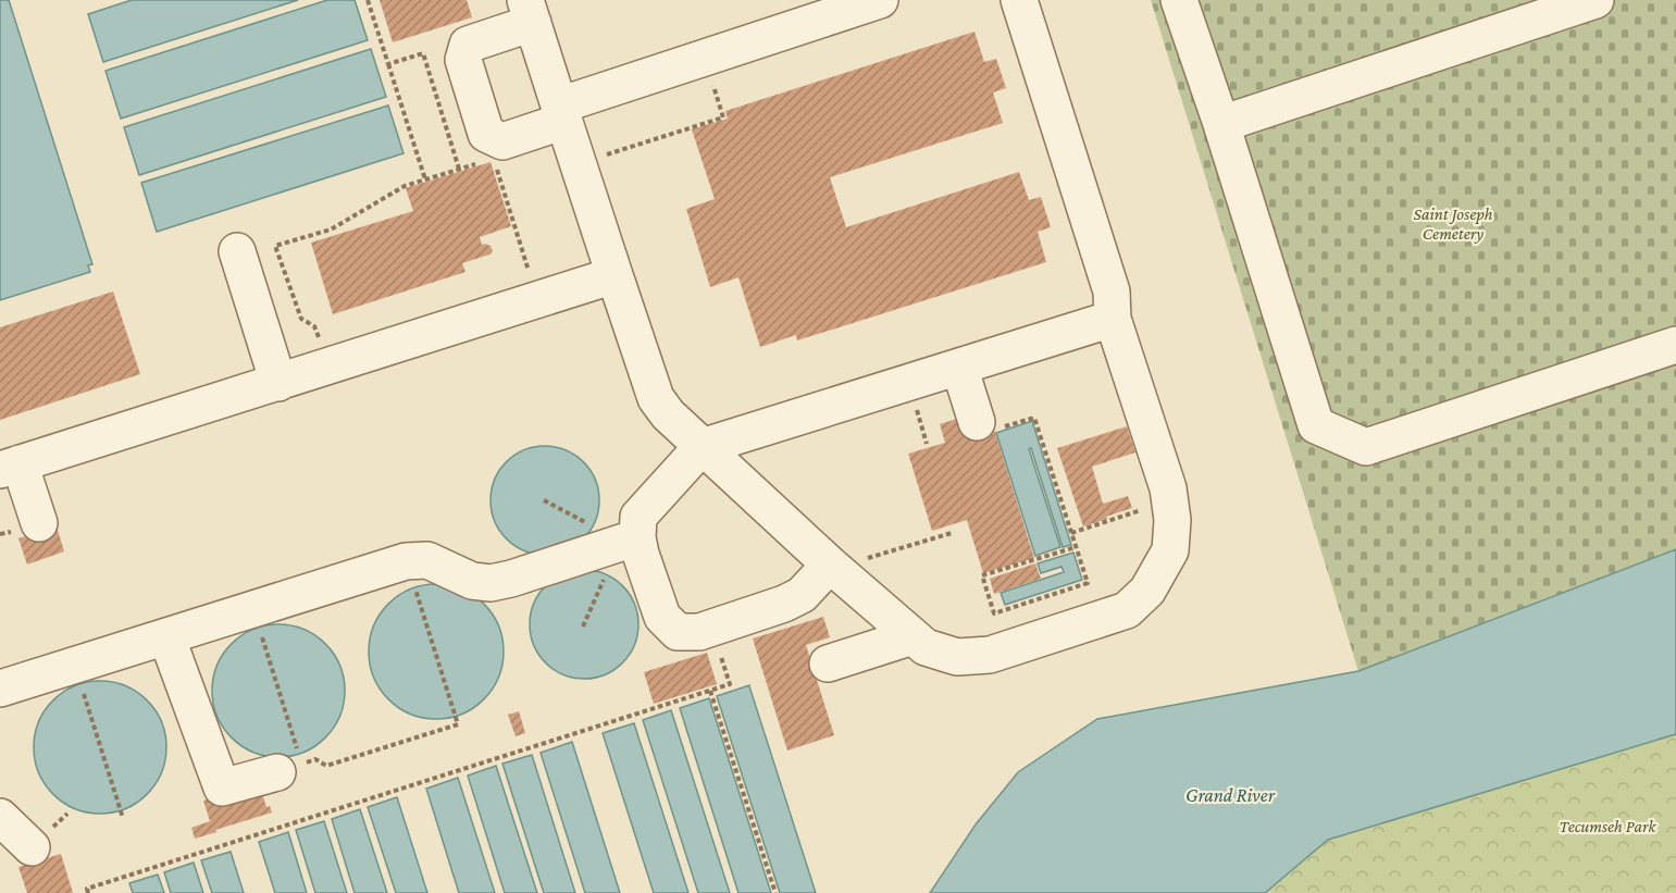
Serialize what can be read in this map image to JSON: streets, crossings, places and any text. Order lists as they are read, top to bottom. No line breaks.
{"water":["Grand River"],"parks":["Saint Joseph Cemetery","Tecumseh Park"]}
